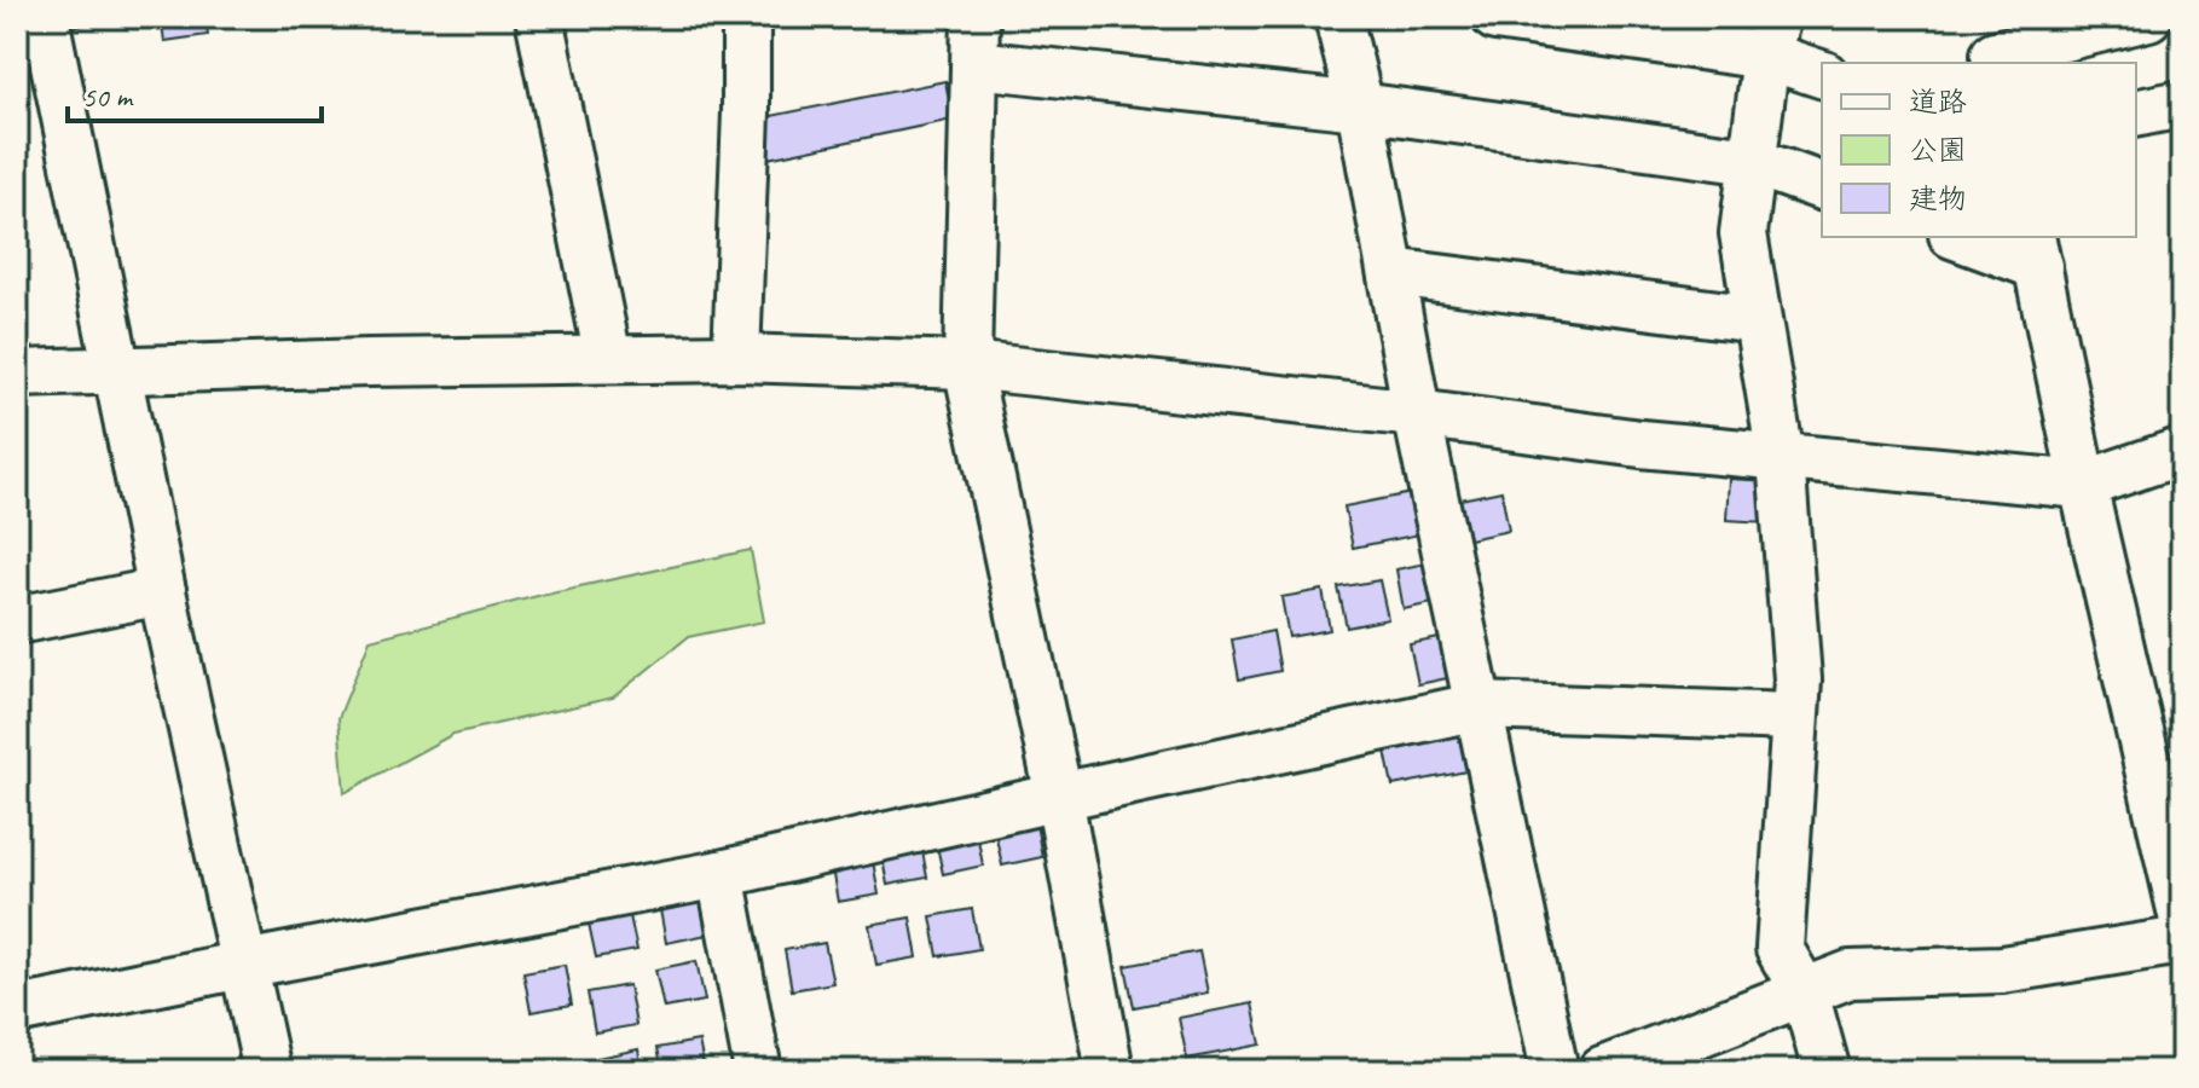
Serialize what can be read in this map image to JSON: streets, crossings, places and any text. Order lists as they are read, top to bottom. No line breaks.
{"legend":["道路","公園","建物"],"scale_bar":"50 m"}
